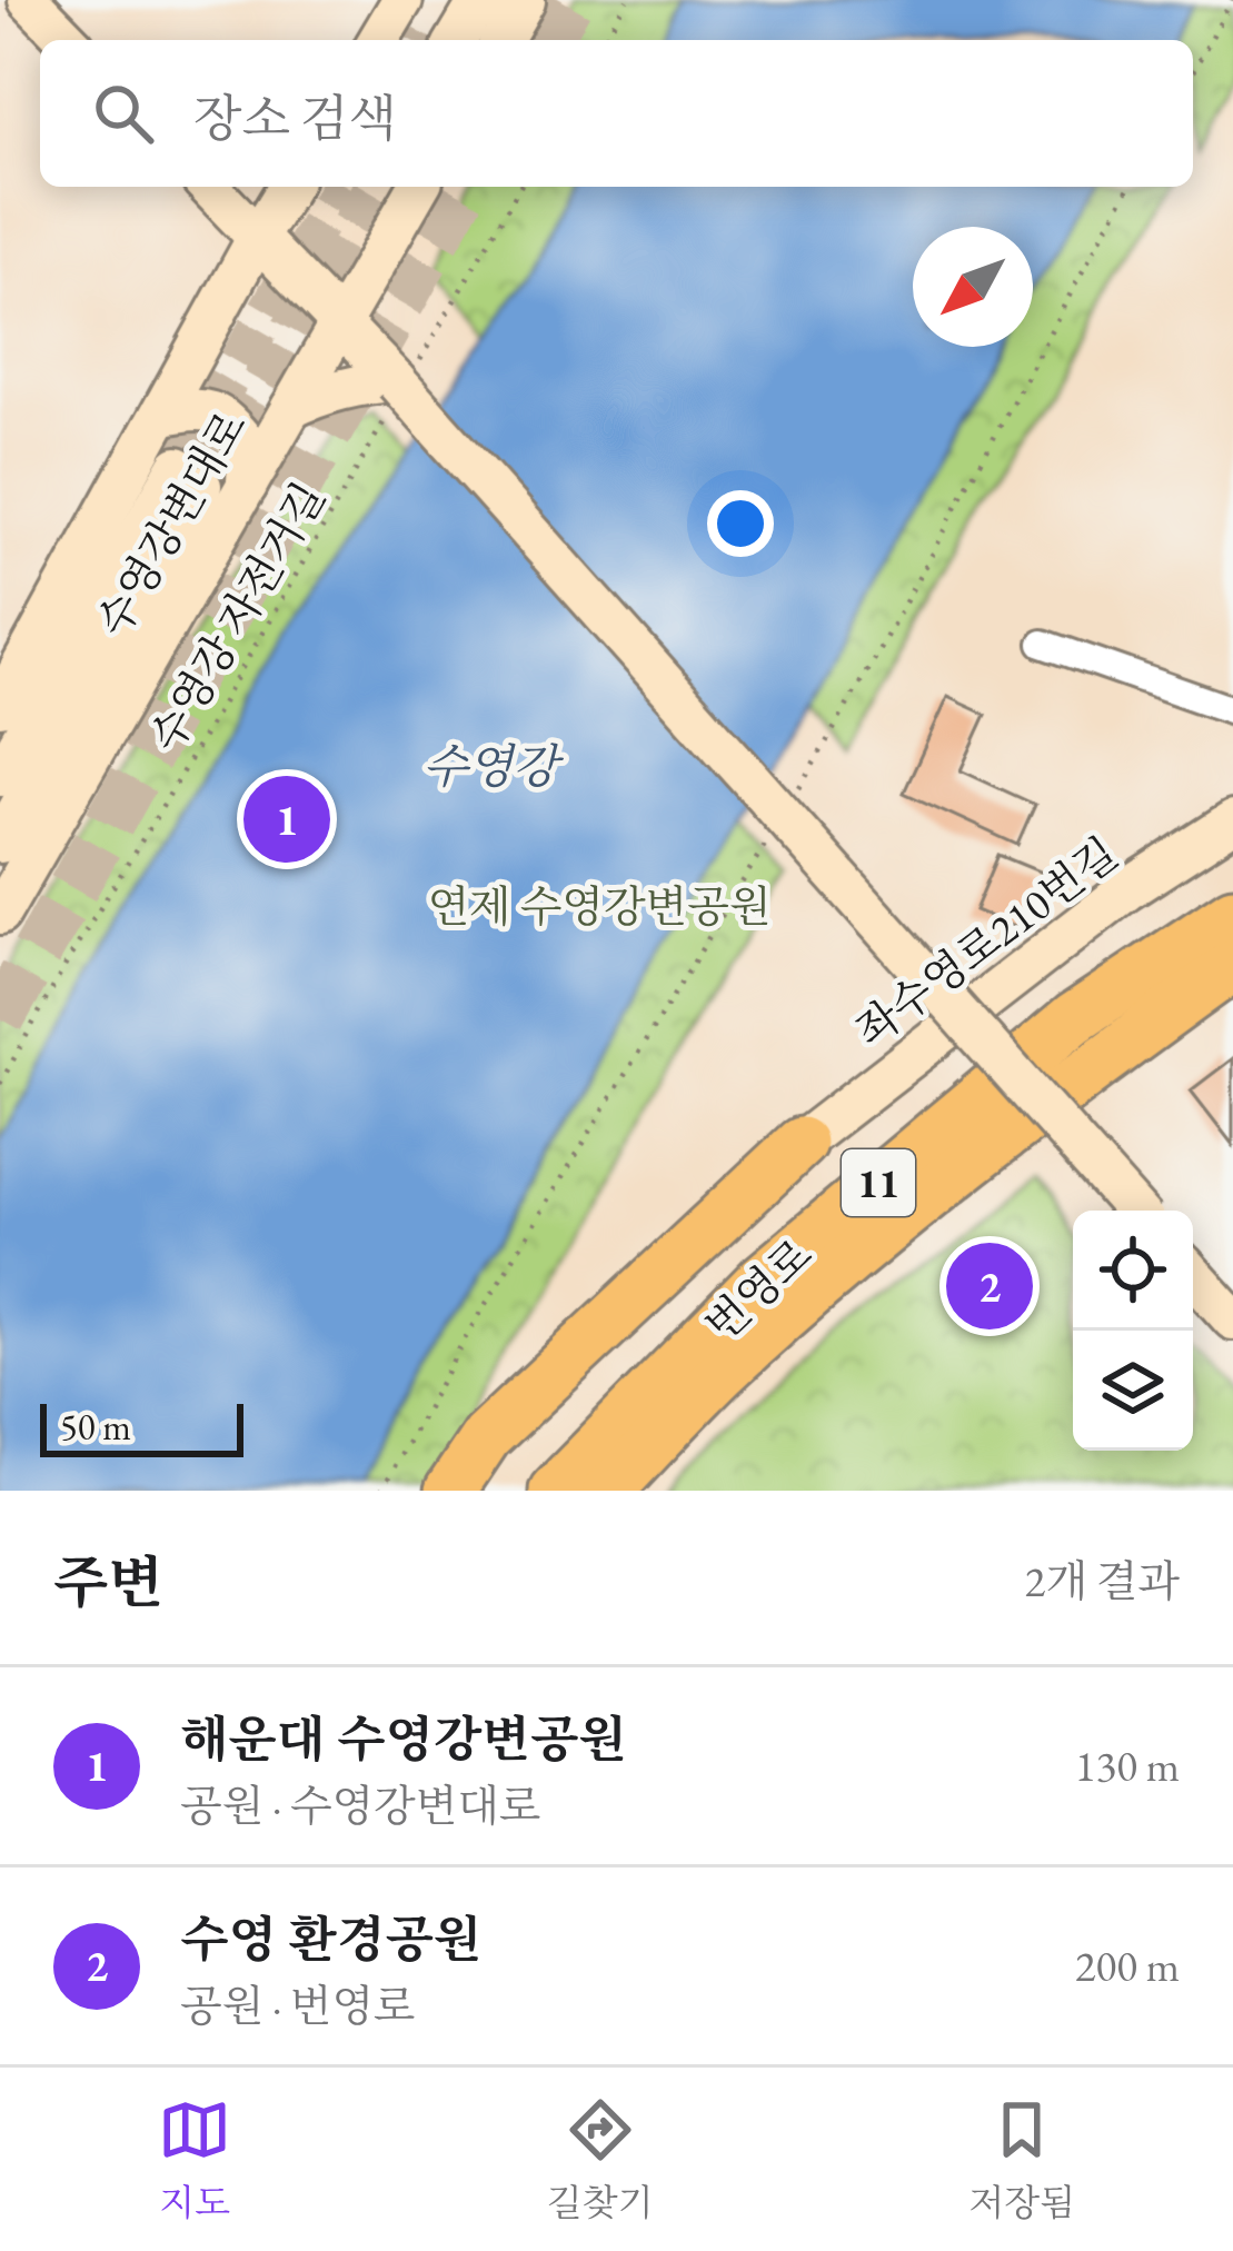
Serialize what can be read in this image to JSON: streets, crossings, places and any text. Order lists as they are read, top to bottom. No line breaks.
{"streets":{"highway":["11","번영로"],"main road":["수영강변대로","좌수영로210번길"],"path":["수영강 자전거길"]},"water":["수영강"],"parks":["연제 수영강변공원"],"scale_bar":"50 m","north":"bottom left","page":{"search":"장소 검색","pins":["1","2"],"scale":"50 m","heading":["주변","2개 결과"],"list":[{"mark":"1","name":"해운대 수영강변공원","note":"공원 · 수영강변대로","value":"130 m"},{"mark":"2","name":"수영 환경공원","note":"공원 · 번영로","value":"200 m"}],"nav":["지도","길찾기","저장됨"]}}
